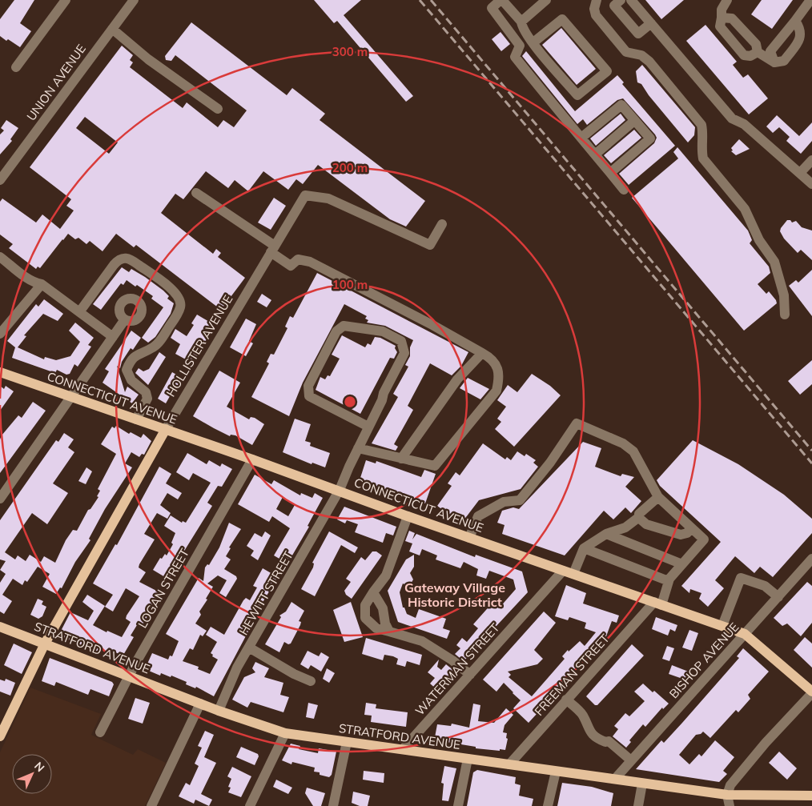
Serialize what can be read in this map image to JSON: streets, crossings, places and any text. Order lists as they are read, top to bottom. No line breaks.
{"streets":{"main road":["HOLLISTER AVENUE","CONNECTICUT AVENUE","STRATFORD AVENUE"],"street":["UNION AVENUE","LOGAN STREET","HEWITT STREET","BISHOP AVENUE","WATERMAN STREET","FREEMAN STREET"]},"crossings":[["HOLLISTER AVENUE","CONNECTICUT AVENUE"],["HOLLISTER AVENUE","STRATFORD AVENUE"],["CONNECTICUT AVENUE","LOGAN STREET"],["CONNECTICUT AVENUE","HEWITT STREET"],["CONNECTICUT AVENUE","BISHOP AVENUE"],["CONNECTICUT AVENUE","WATERMAN STREET"],["CONNECTICUT AVENUE","FREEMAN STREET"],["LOGAN STREET","STRATFORD AVENUE"],["HEWITT STREET","STRATFORD AVENUE"],["STRATFORD AVENUE","BISHOP AVENUE"],["STRATFORD AVENUE","WATERMAN STREET"],["STRATFORD AVENUE","FREEMAN STREET"]],"districts":["Gateway Village Historic District"],"north":"top right","rings":["300 m","200 m","100 m"]}
